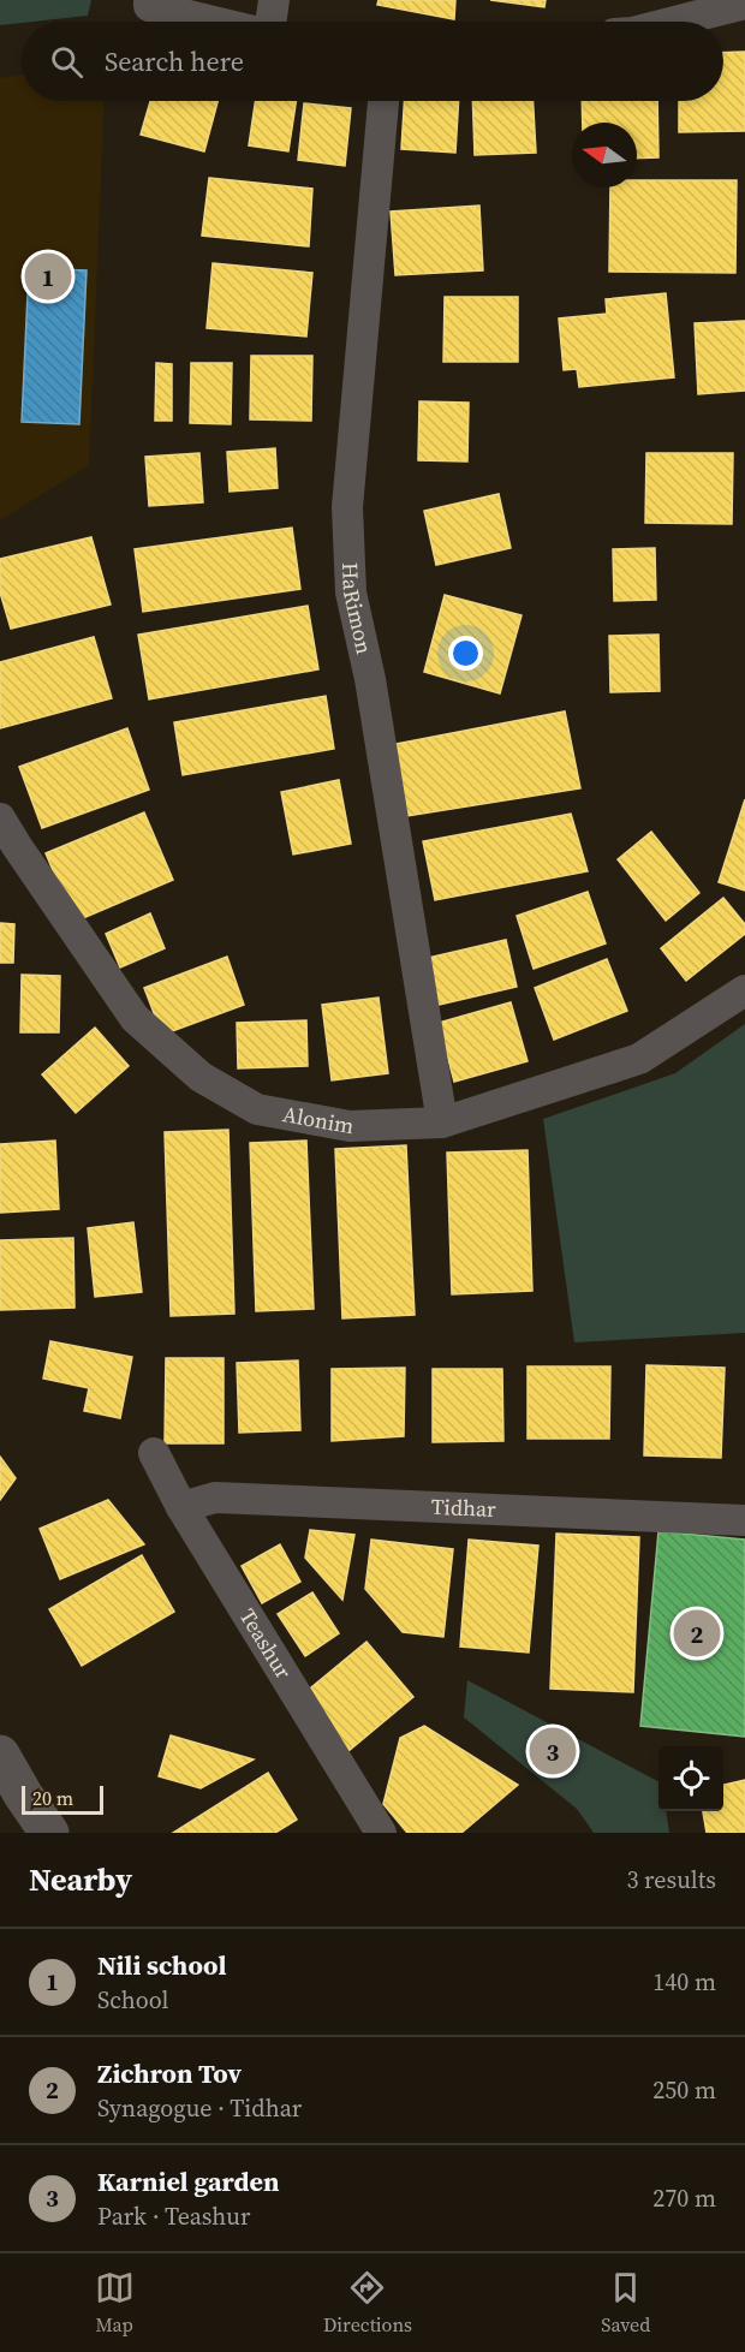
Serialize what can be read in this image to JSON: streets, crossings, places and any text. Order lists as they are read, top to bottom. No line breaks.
{"streets":{"street":["HaRimon","Alonim","Tidhar","Teashur"]},"crossings":[["HaRimon","Alonim"],["Tidhar","Teashur"]],"scale_bar":"20 m","north":"left","page":{"search":"Search here","pins":["1","2","3"],"scale":"20 m","heading":["Nearby","3 results"],"list":[{"mark":"1","name":"Nili school","note":"School","value":"140 m"},{"mark":"2","name":"Zichron Tov","note":"Synagogue · Tidhar","value":"250 m"},{"mark":"3","name":"Karniel garden","note":"Park · Teashur","value":"270 m"}],"nav":["Map","Directions","Saved"]}}
